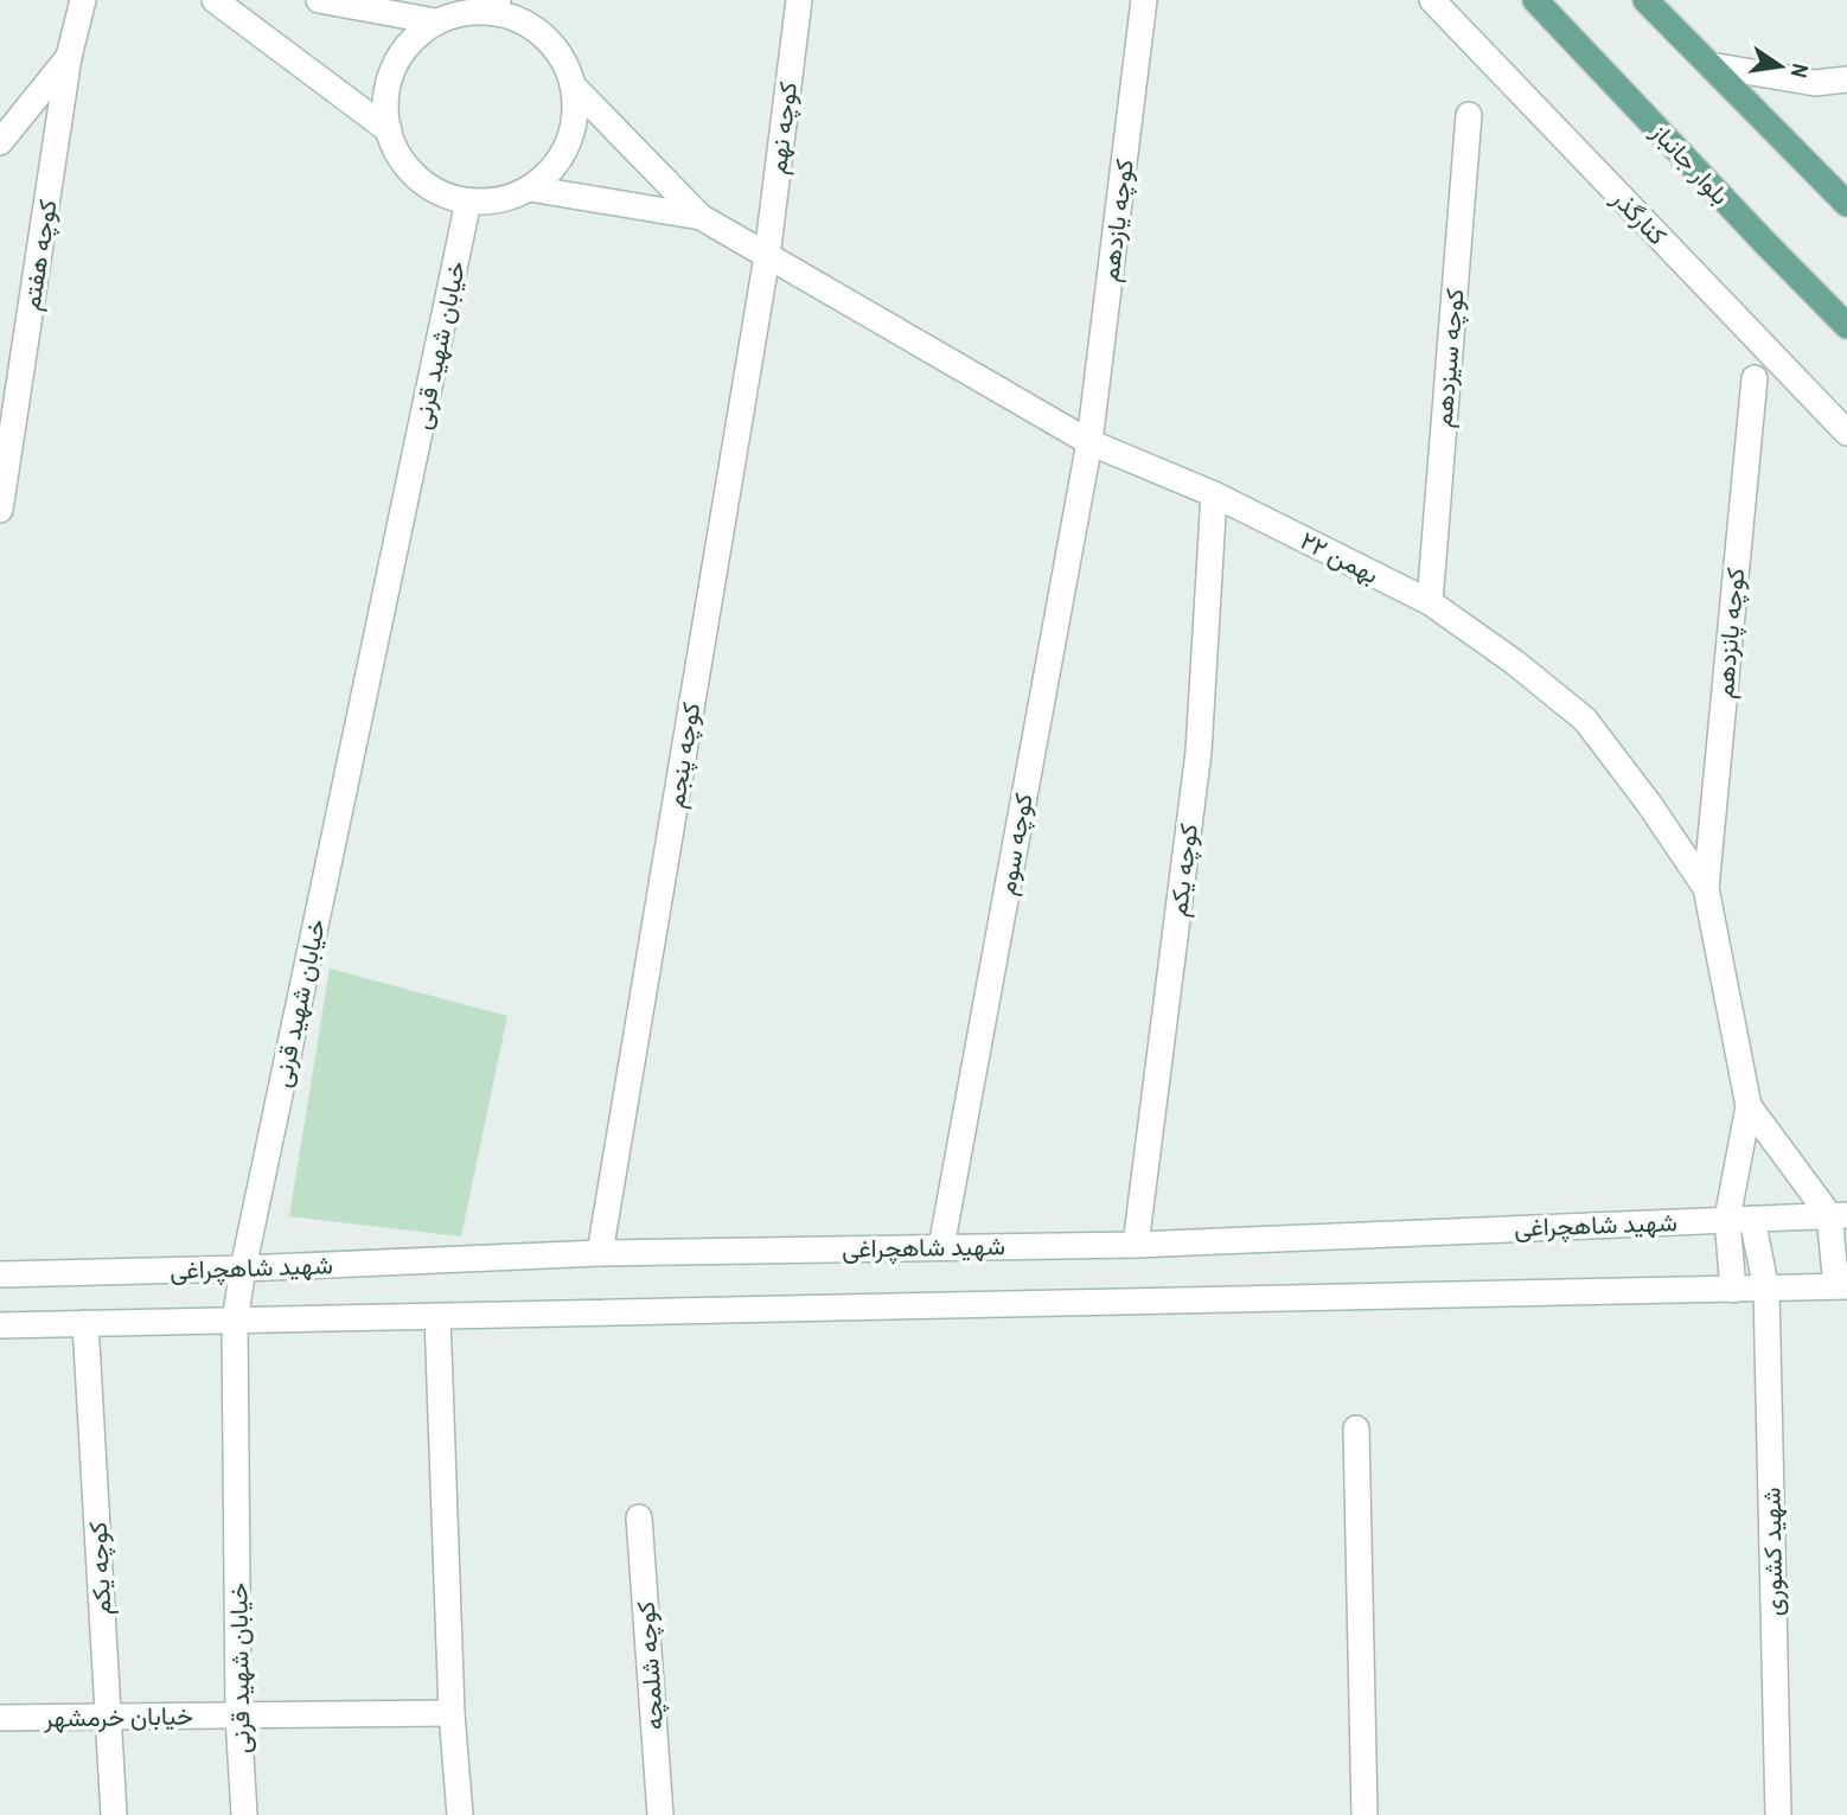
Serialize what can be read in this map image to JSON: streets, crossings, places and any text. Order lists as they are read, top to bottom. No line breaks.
{"streets":{"main road":["بلوار جانباز"],"street":["کوچه نهم","کنارگذر","کوچه یازدهم","کوچه هفتم","خیابان شهید قرنی","کوچه سیزدهم","۲۲ بهمن","کوچه پانزدهم","کوچه پنجم","کوچه سوم","کوچه یکم","شهید شاهچراغی","شهید کشوری","کوچه شلمچه","خیابان خرمشهر"]},"crossings":[["کوچه نهم","۲۲ بهمن"],["کوچه نهم","کوچه پنجم"],["کوچه یازدهم","۲۲ بهمن"],["کوچه یازدهم","کوچه سوم"],["خیابان شهید قرنی","شهید شاهچراغی"],["خیابان شهید قرنی","خیابان خرمشهر"],["کوچه سیزدهم","۲۲ بهمن"],["۲۲ بهمن","کوچه پانزدهم"],["۲۲ بهمن","کوچه پنجم"],["۲۲ بهمن","کوچه سوم"],["۲۲ بهمن","کوچه یکم"],["کوچه پنجم","شهید شاهچراغی"],["کوچه سوم","شهید شاهچراغی"],["کوچه یکم","شهید شاهچراغی"],["کوچه یکم","خیابان خرمشهر"],["شهید شاهچراغی","شهید کشوری"]],"north":"right"}
